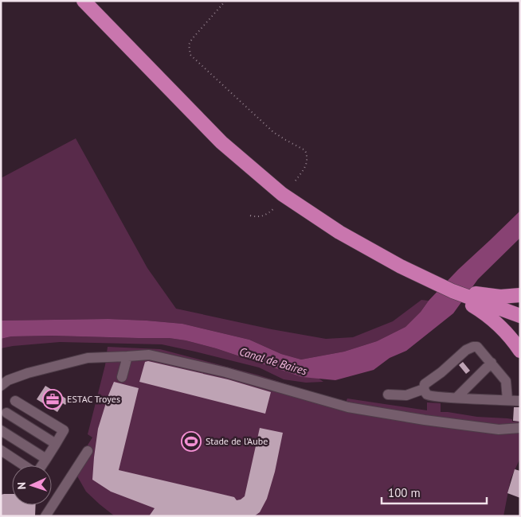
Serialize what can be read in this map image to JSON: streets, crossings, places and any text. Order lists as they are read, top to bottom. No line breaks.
{"water":["Canal de Baires"],"places":{"office":["ESTAC Troyes"],"sports":["Stade de l’Aube"]},"scale_bar":"100 m","north":"left"}
